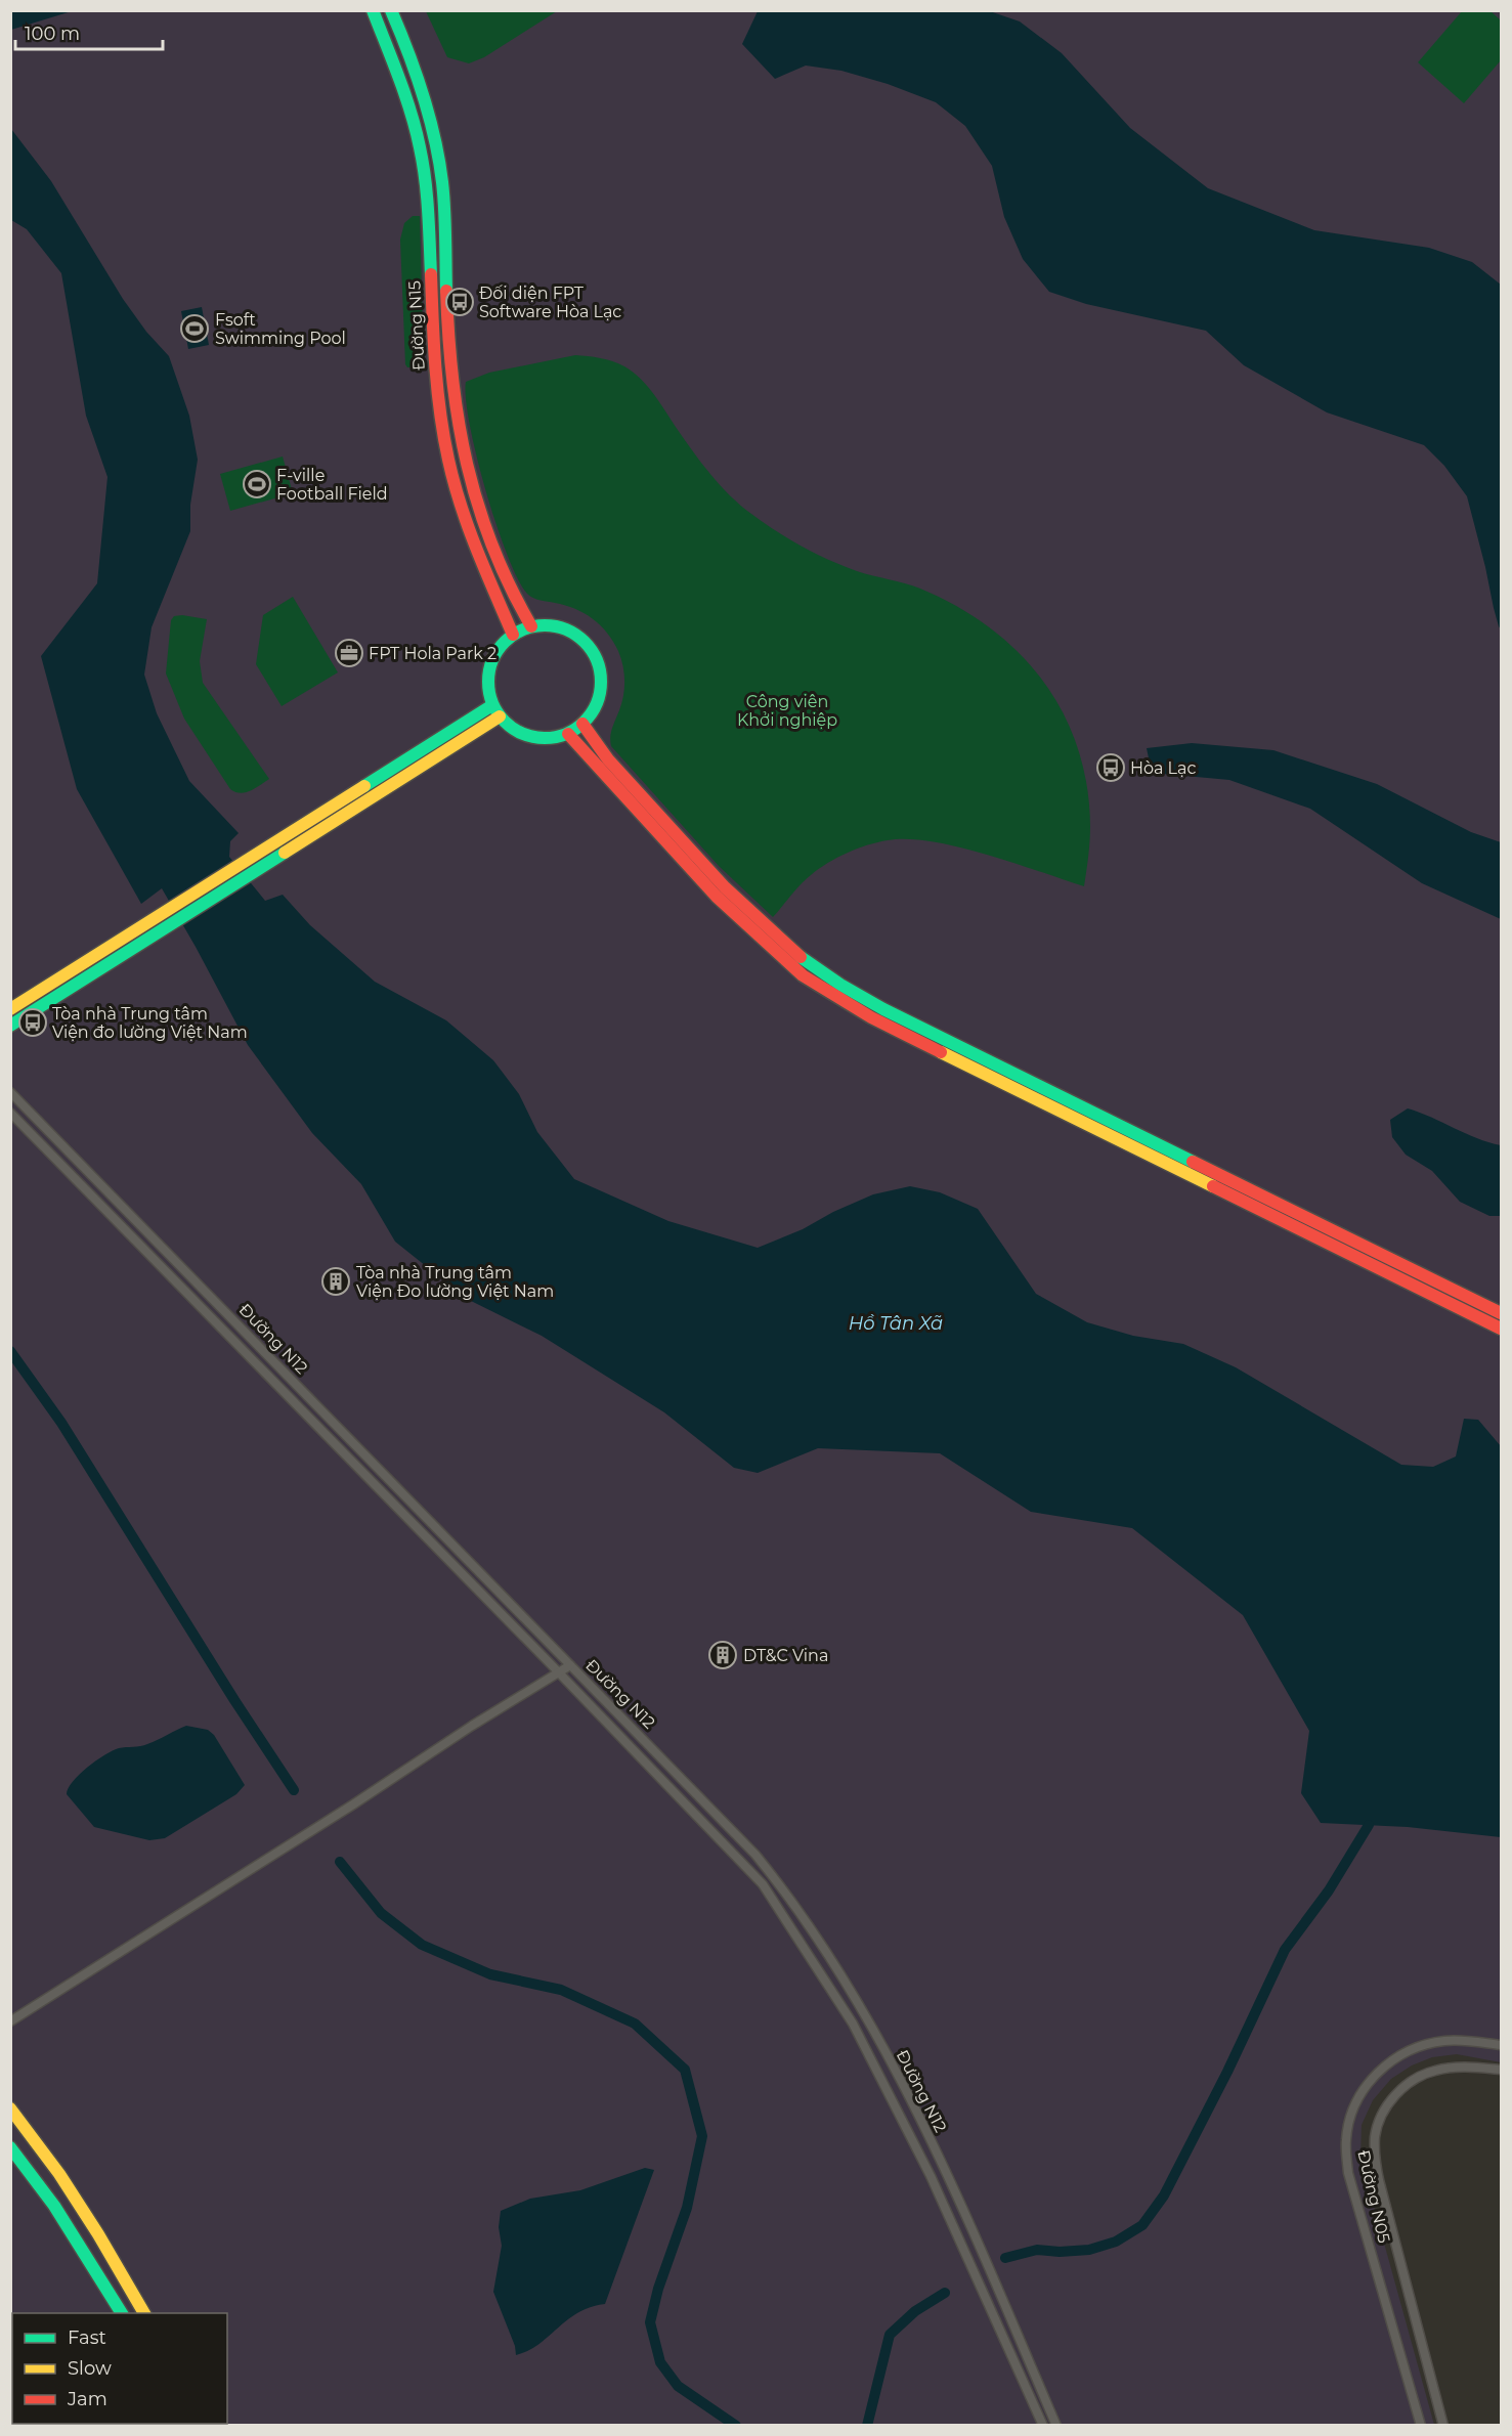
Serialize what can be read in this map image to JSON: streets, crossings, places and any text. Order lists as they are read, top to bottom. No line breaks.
{"streets":{"street":["Đường N15","Đường N12","Đường N05"]},"water":["Hồ Tân Xã"],"parks":["Công viên Khởi nghiệp"],"places":{"bus stop":["Đối diện FPT Software Hòa Lạc","Hòa Lạc","Tòa nhà Trung tâm Viện đo lường Việt Nam"],"sports":["Fsoft Swimming Pool","F-ville Football Field"],"office":["FPT Hola Park 2"],"building":["Tòa nhà Trung tâm Viện Đo lường Việt Nam","DT&C Vina"]},"legend":["Fast","Slow","Jam"],"scale_bar":"100 m"}
